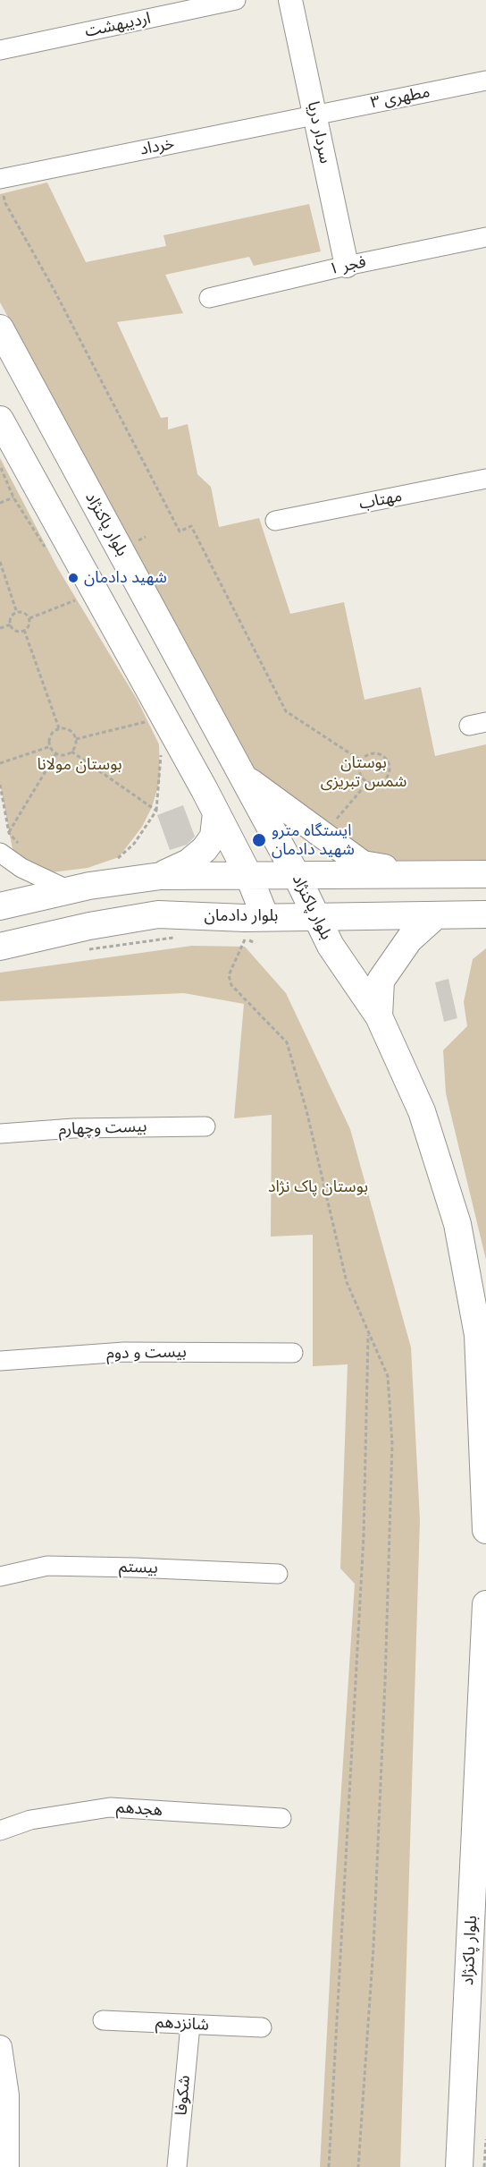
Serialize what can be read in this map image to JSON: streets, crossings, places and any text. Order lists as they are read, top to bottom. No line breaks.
{"streets":{"main road":["بلوار پاکنژاد","بلوار دادمان"],"street":["اردیبهشت","مطهری ۳","سردار دریا","خرداد","فجر ۱","مهتاب","بیست وچهارم","بیست و دوم","بیستم","هجدهم","شانزدهم","شکوفا"]},"crossings":[["مطهری ۳","سردار دریا"],["مطهری ۳","خرداد"],["سردار دریا","خرداد"],["سردار دریا","فجر ۱"],["بلوار پاکنژاد","بلوار دادمان"],["شانزدهم","شکوفا"]],"parks":["بوستان شمس تبریزی","بوستان مولانا","بوستان پاک نژاد"],"places":["شهید دادمان","ایستگاه مترو شهید دادمان"]}
